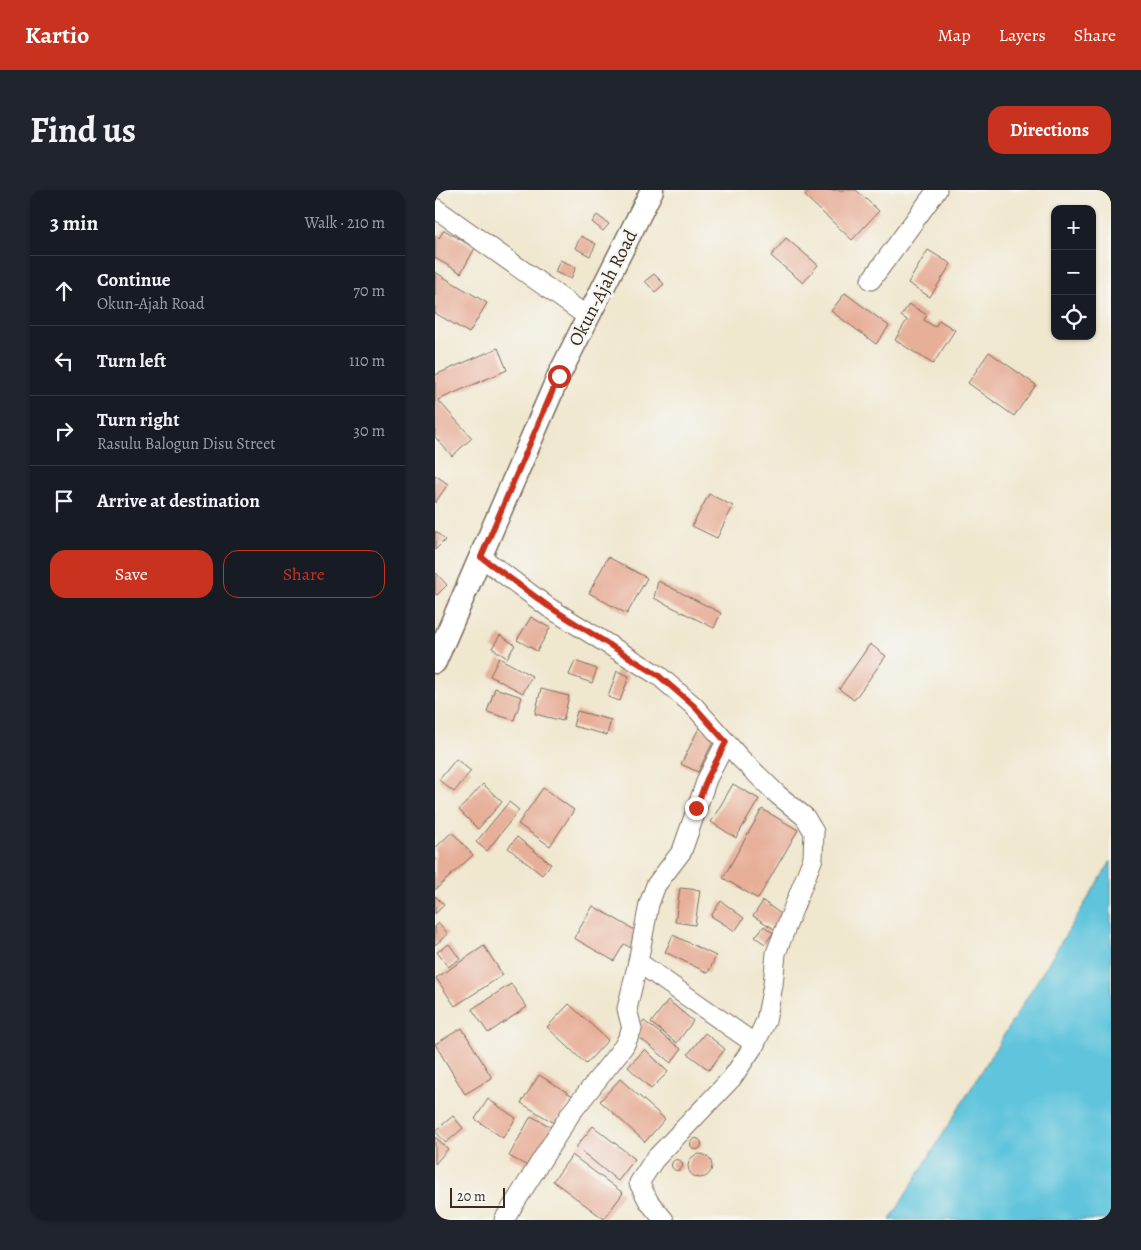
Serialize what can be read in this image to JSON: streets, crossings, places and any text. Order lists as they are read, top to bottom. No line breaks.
{"streets":{"street":["Okun-Ajah Road"]},"scale_bar":"20 m","page":{"header":"Kartio","nav":["Map","Layers","Share"],"title":"Find us","buttons":["Directions",["Save","Share"]],"heading":["3 min","Walk · 210 m"],"map_buttons":["+","−"],"list":[["Continue","Okun-Ajah Road","70 m"],["Turn left","110 m"],["Turn right","Rasulu Balogun Disu Street","30 m"],"Arrive at destination"],"scale":"20 m"}}
